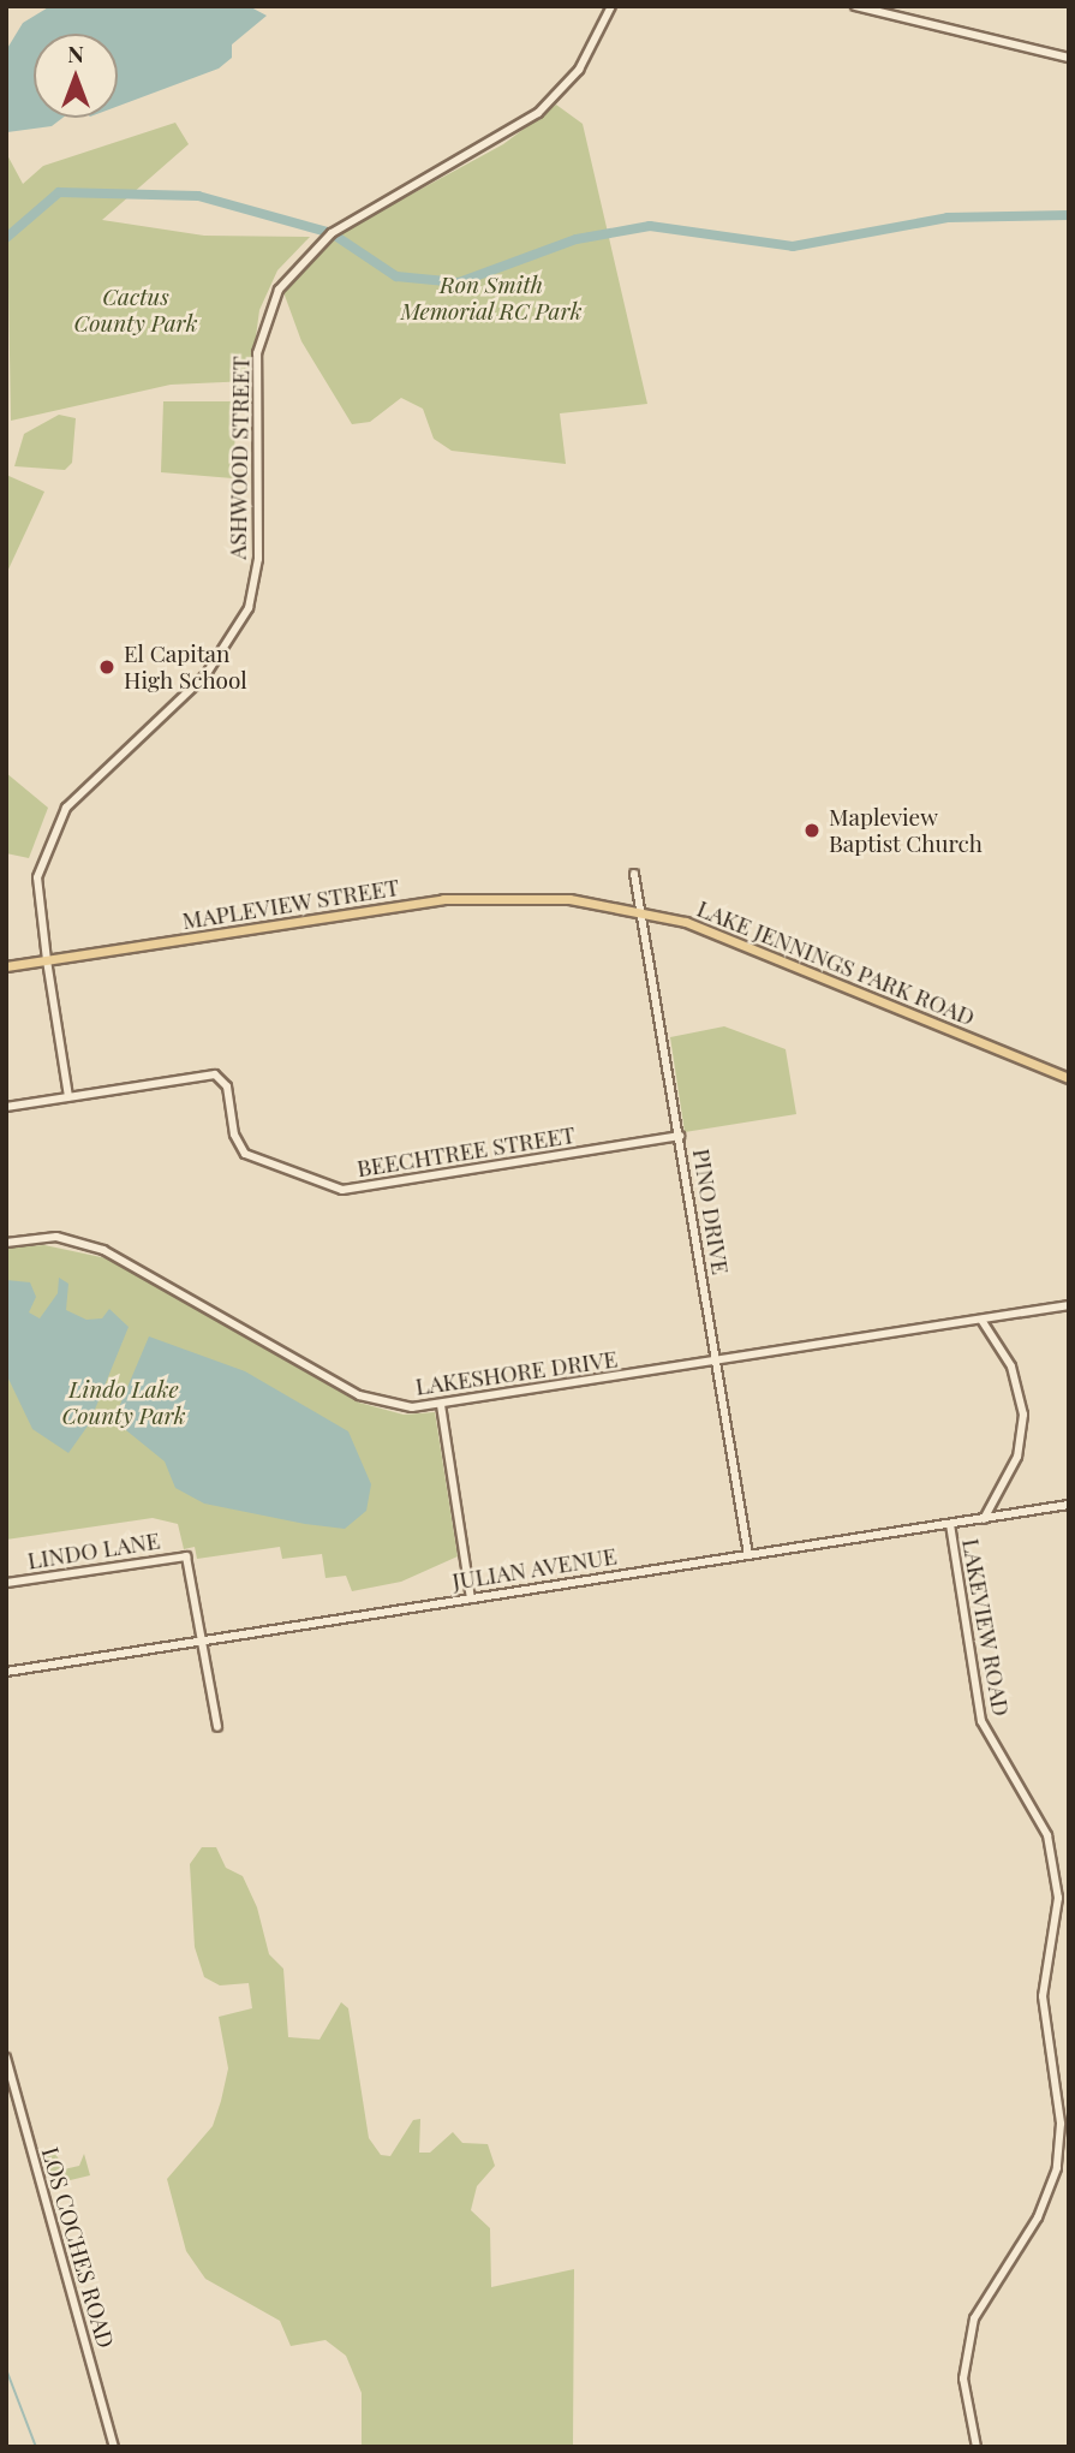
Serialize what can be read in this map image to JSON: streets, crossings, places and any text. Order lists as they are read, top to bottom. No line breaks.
{"streets":{"main road":["MAPLEVIEW STREET","LAKE JENNINGS PARK ROAD"],"street":["ASHWOOD STREET","BEECHTREE STREET","PINO DRIVE","LAKESHORE DRIVE","LINDO LANE","JULIAN AVENUE","LAKEVIEW ROAD","LOS COCHES ROAD"]},"crossings":[["ASHWOOD STREET","MAPLEVIEW STREET"],["ASHWOOD STREET","BEECHTREE STREET"],["MAPLEVIEW STREET","LAKE JENNINGS PARK ROAD"],["LAKE JENNINGS PARK ROAD","PINO DRIVE"],["BEECHTREE STREET","PINO DRIVE"],["PINO DRIVE","LAKESHORE DRIVE"],["PINO DRIVE","JULIAN AVENUE"],["LAKESHORE DRIVE","LAKEVIEW ROAD"],["LINDO LANE","JULIAN AVENUE"],["JULIAN AVENUE","LAKEVIEW ROAD"]],"parks":["Ron Smith Memorial RC Park","Cactus County Park","Lindo Lake County Park"],"places":["El Capitan High School","Mapleview Baptist Church"],"north":"top"}
